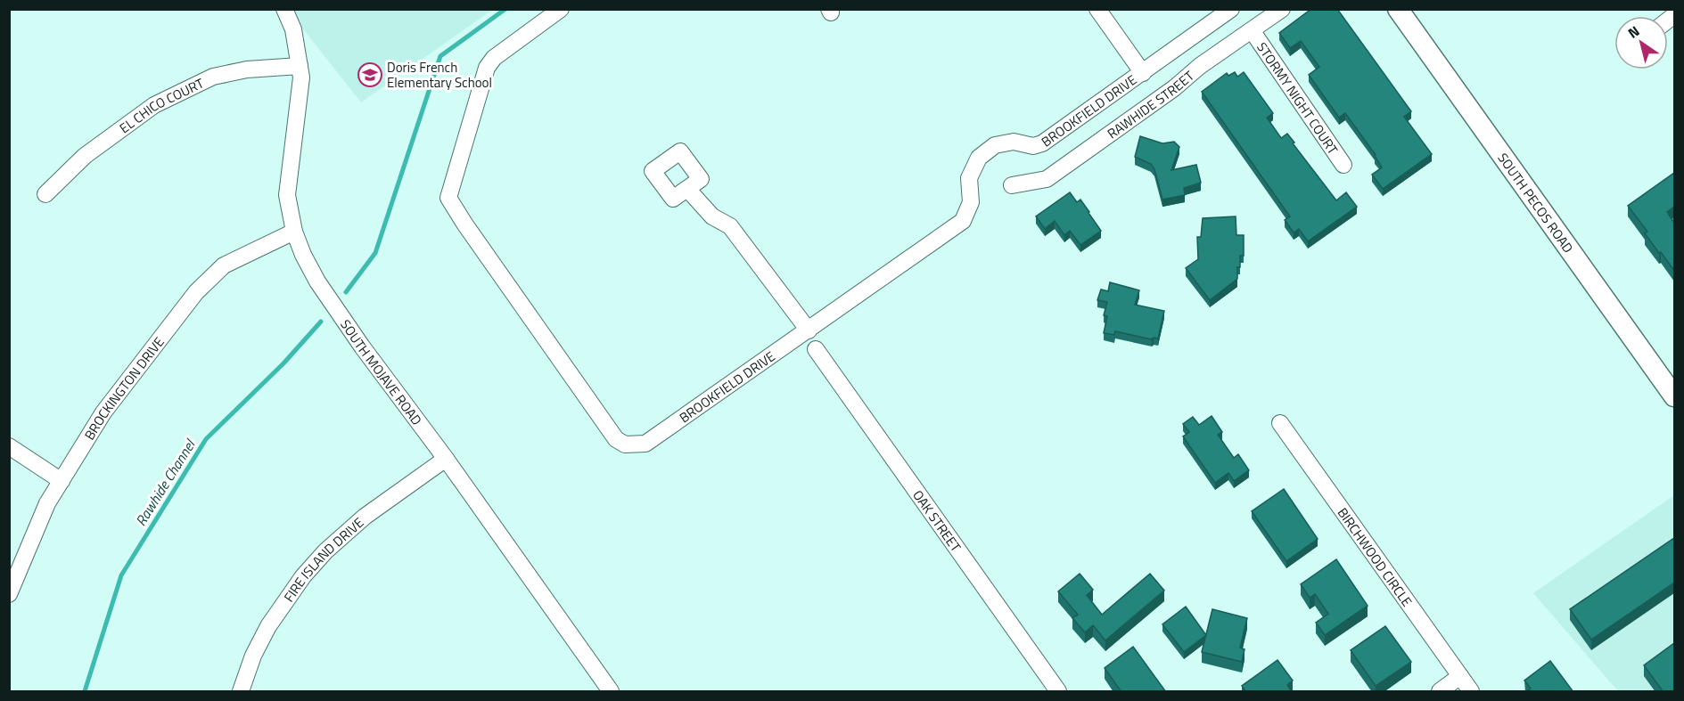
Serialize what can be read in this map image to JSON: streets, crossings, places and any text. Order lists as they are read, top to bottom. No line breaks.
{"streets":{"main road":["SOUTH PECOS ROAD"],"street":["STORMY NIGHT COURT","RAWHIDE STREET","EL CHICO COURT","BROOKFIELD DRIVE","SOUTH MOJAVE ROAD","BROCKINGTON DRIVE","OAK STREET","BIRCHWOOD CIRCLE","FIRE ISLAND DRIVE"]},"crossings":[["STORMY NIGHT COURT","RAWHIDE STREET"],["EL CHICO COURT","SOUTH MOJAVE ROAD"],["SOUTH MOJAVE ROAD","BROCKINGTON DRIVE"],["SOUTH MOJAVE ROAD","FIRE ISLAND DRIVE"]],"water":["Rawhide Channel"],"places":{"school or university":["Doris French Elementary School"]},"north":"top left"}
